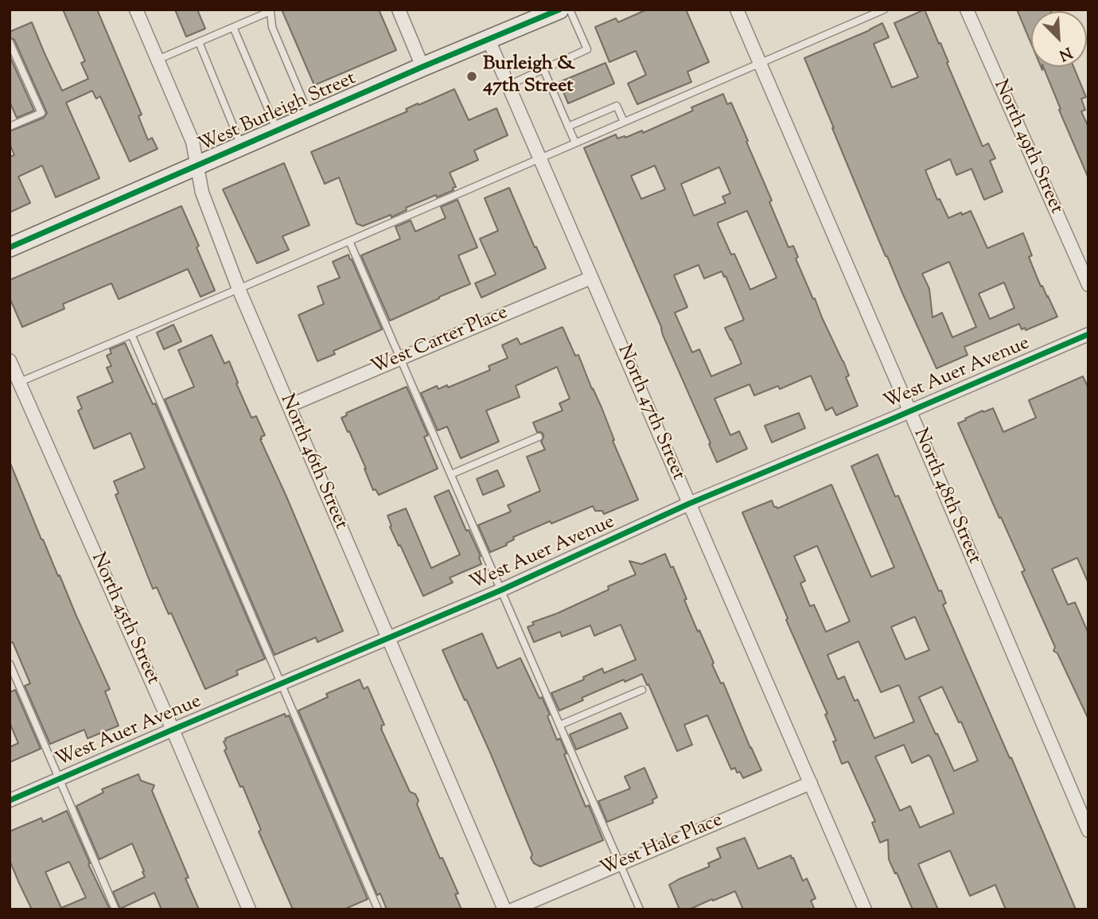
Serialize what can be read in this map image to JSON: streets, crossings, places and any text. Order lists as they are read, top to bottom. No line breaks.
{"streets":{"main road":["West Burleigh Street"],"street":["North 49th Street","West Carter Place","West Auer Avenue","North 47th Street","North 46th Street","North 48th Street","North 45th Street","West Hale Place"]},"crossings":[["West Burleigh Street","North 47th Street"],["West Burleigh Street","North 46th Street"],["West Carter Place","North 47th Street"],["West Carter Place","North 46th Street"],["West Auer Avenue","North 47th Street"],["West Auer Avenue","North 46th Street"],["West Auer Avenue","North 48th Street"],["West Auer Avenue","North 45th Street"],["North 47th Street","West Hale Place"]],"places":["Burleigh & 47th Street"],"north":"bottom right"}
